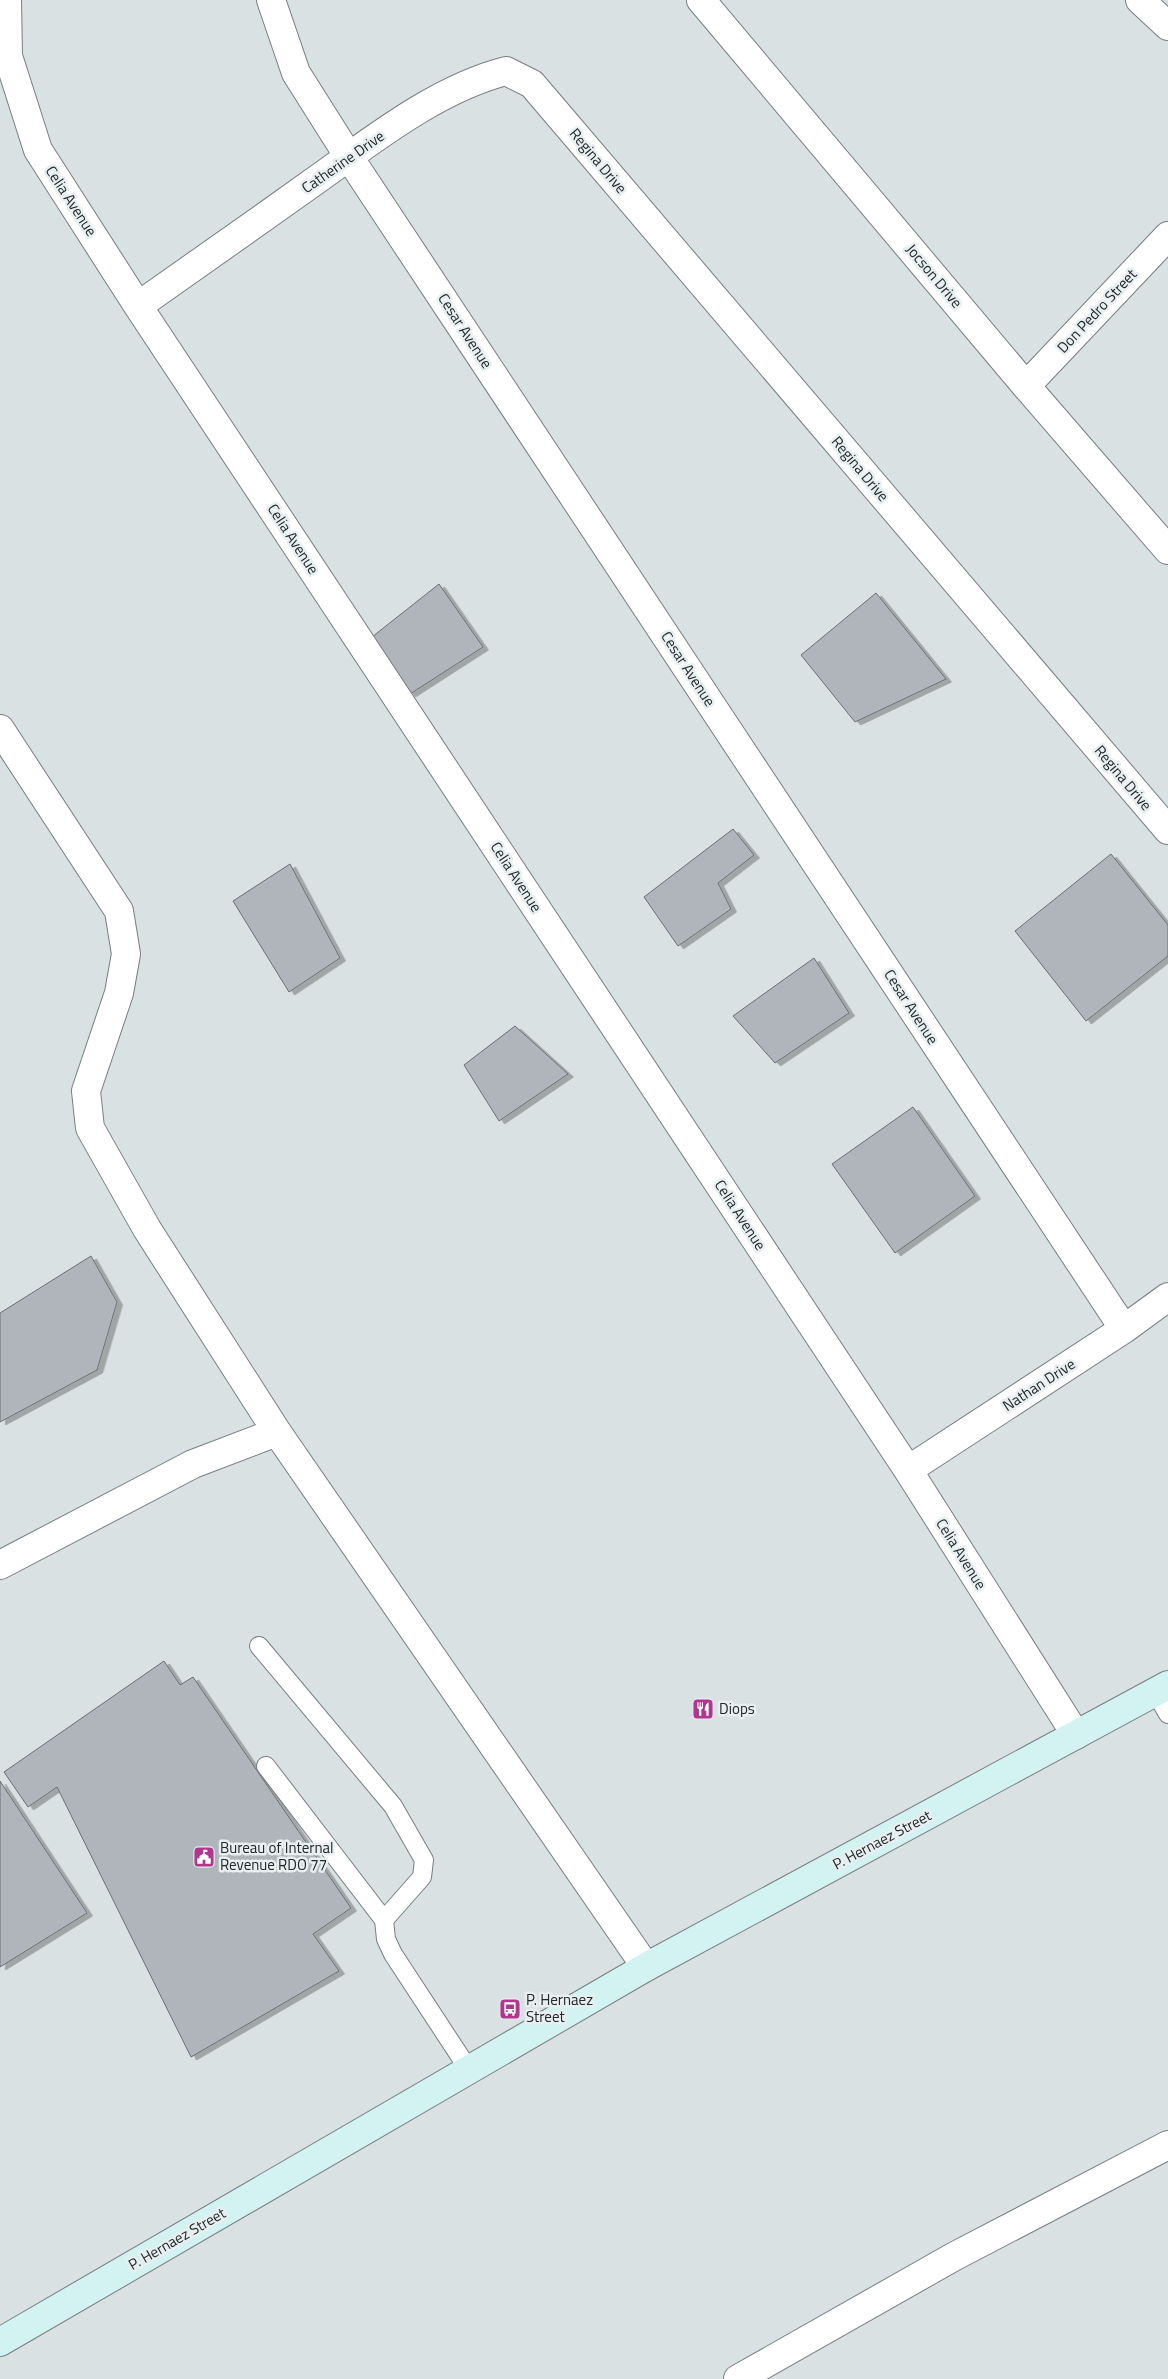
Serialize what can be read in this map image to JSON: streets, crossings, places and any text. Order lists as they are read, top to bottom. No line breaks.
{"streets":{"main road":["P. Hernaez Street"],"street":["Regina Drive","Catherine Drive","Celia Avenue","Jocson Drive","Don Pedro Street","Cesar Avenue","Nathan Drive"]},"crossings":[["Regina Drive","Catherine Drive"],["Catherine Drive","Celia Avenue"],["Catherine Drive","Cesar Avenue"],["Celia Avenue","Nathan Drive"],["Celia Avenue","P. Hernaez Street"],["Jocson Drive","Don Pedro Street"],["Cesar Avenue","Nathan Drive"]],"places":{"restaurant":["Diops"],"public building":["Bureau of Internal Revenue RDO 77"],"bus stop":["P. Hernaez Street"]}}
